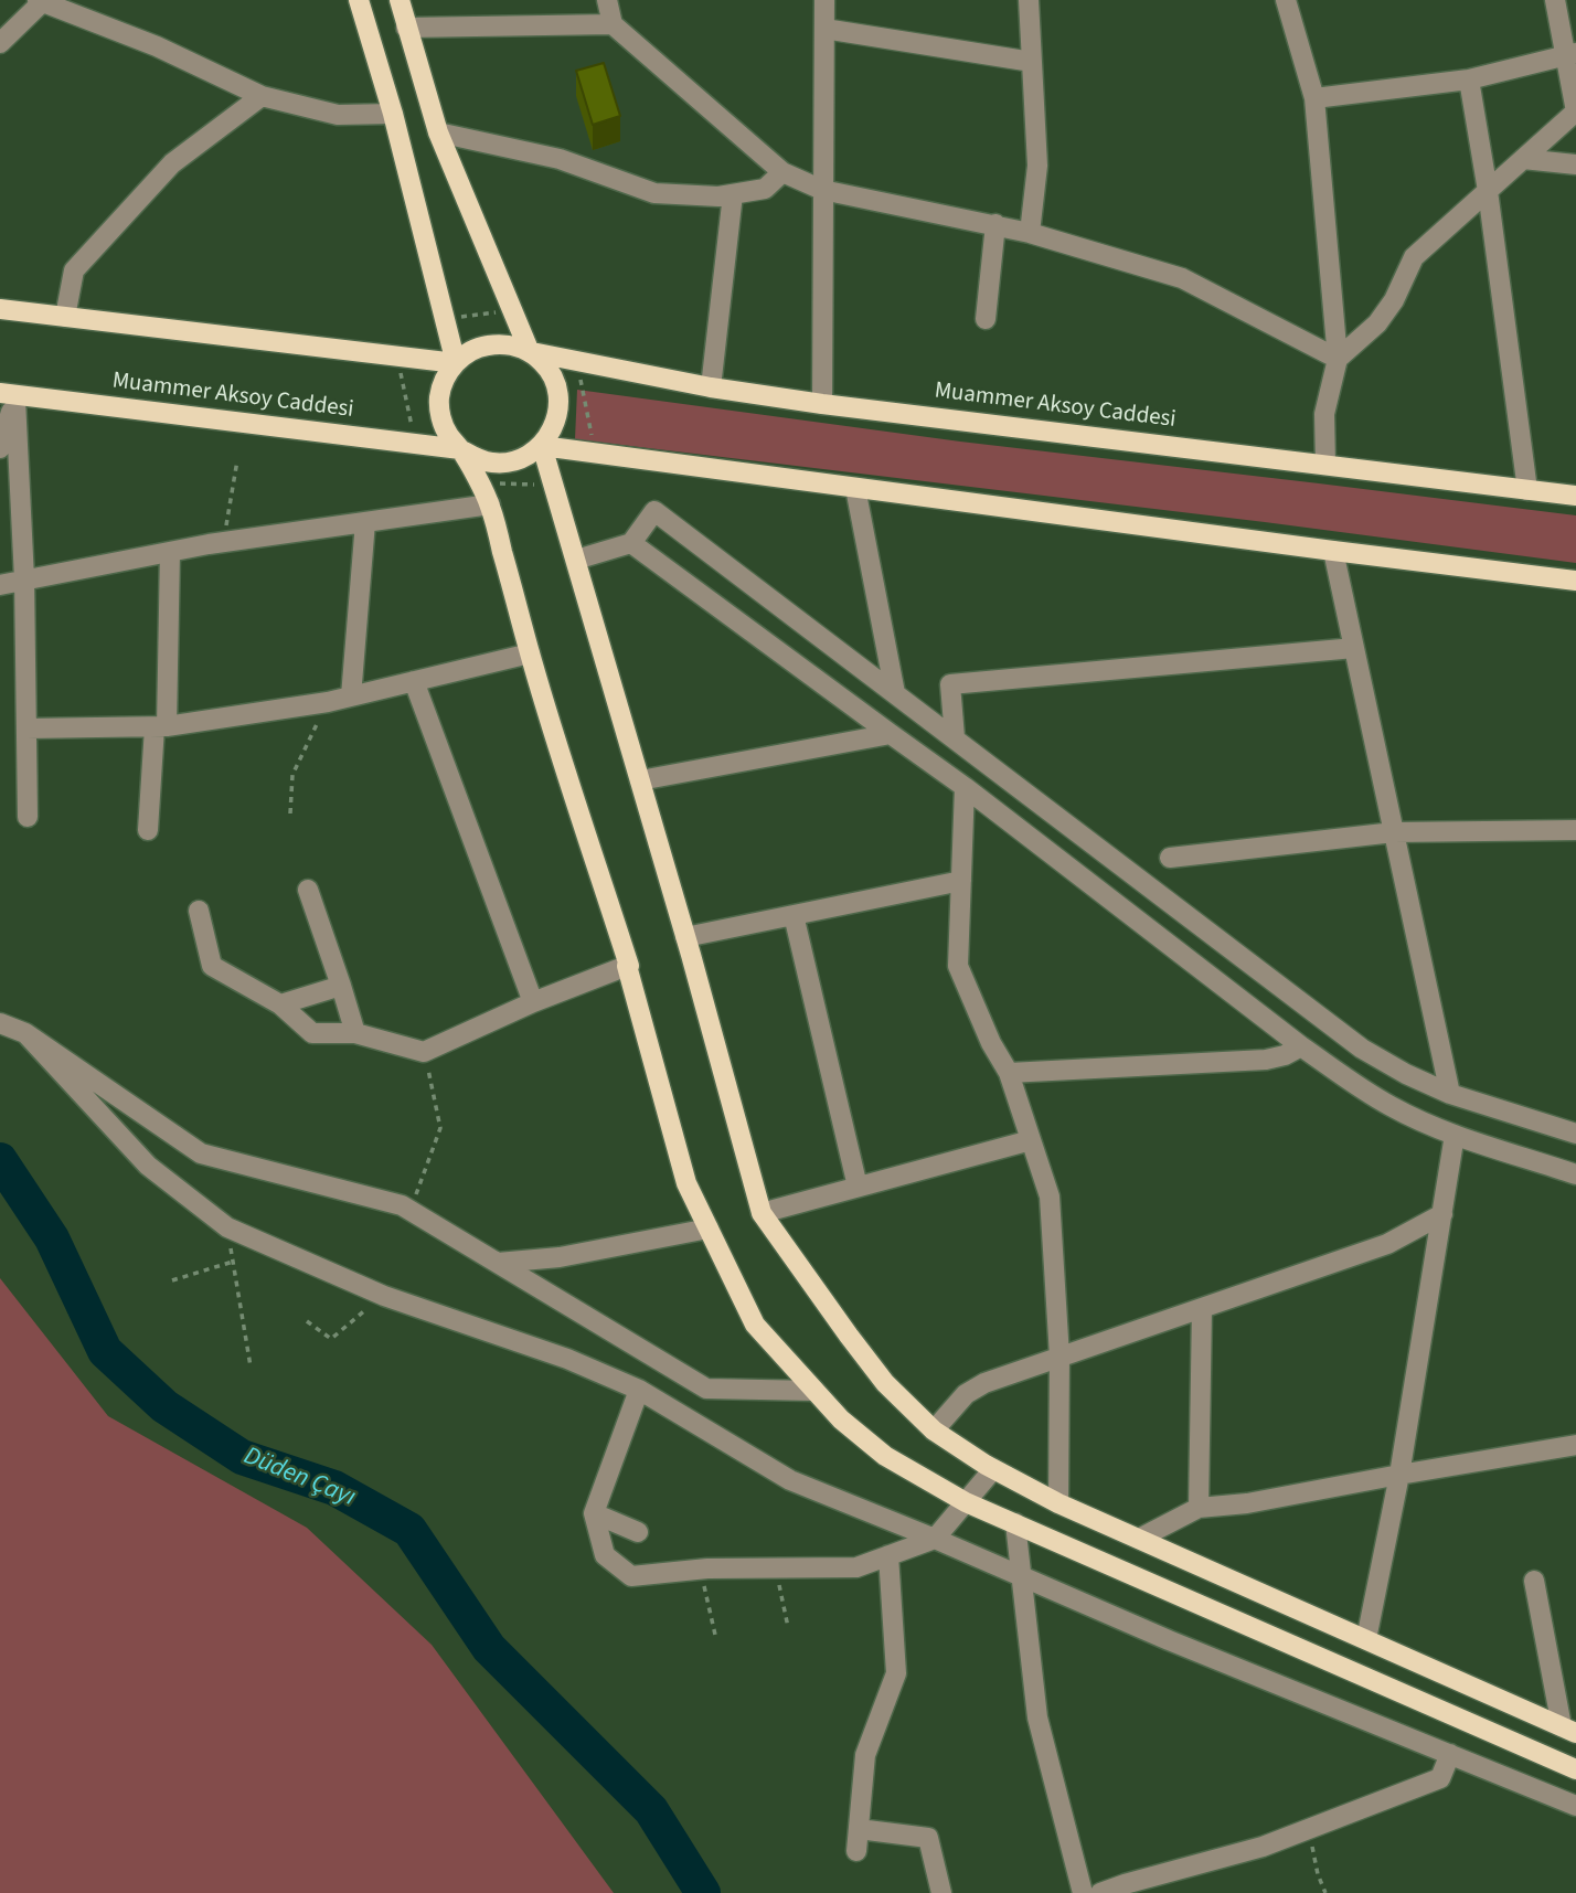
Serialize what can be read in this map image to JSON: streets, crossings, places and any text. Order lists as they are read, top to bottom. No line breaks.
{"streets":{"main road":["Muammer Aksoy Caddesi"]},"water":["Düden Çayı"]}
